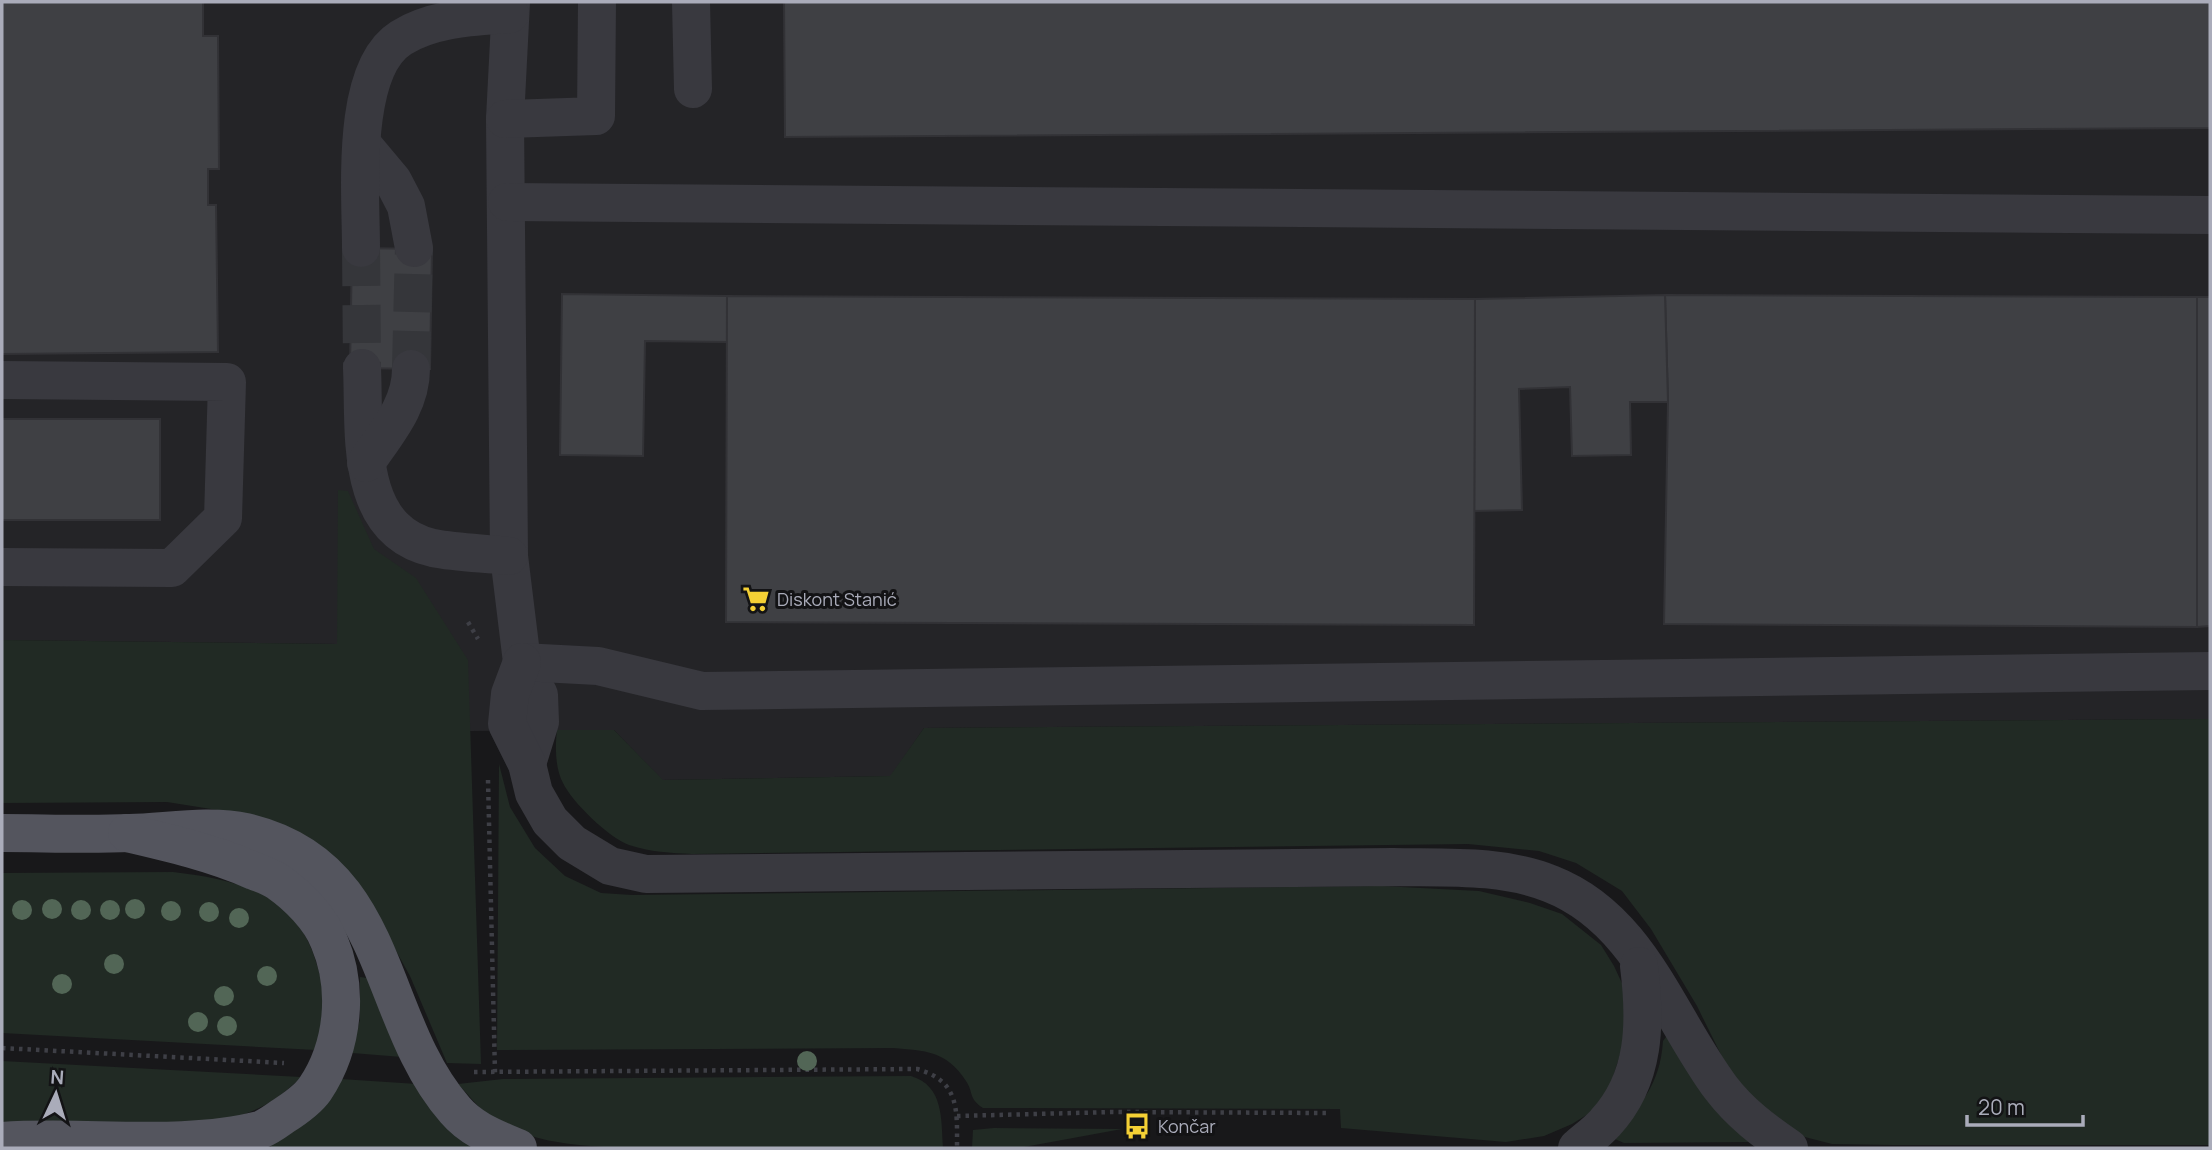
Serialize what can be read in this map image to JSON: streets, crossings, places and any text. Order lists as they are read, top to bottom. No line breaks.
{"places":{"supermarket":["Diskont Stanić"],"bus stop":["Končar"]},"scale_bar":"20 m","north":"top"}
